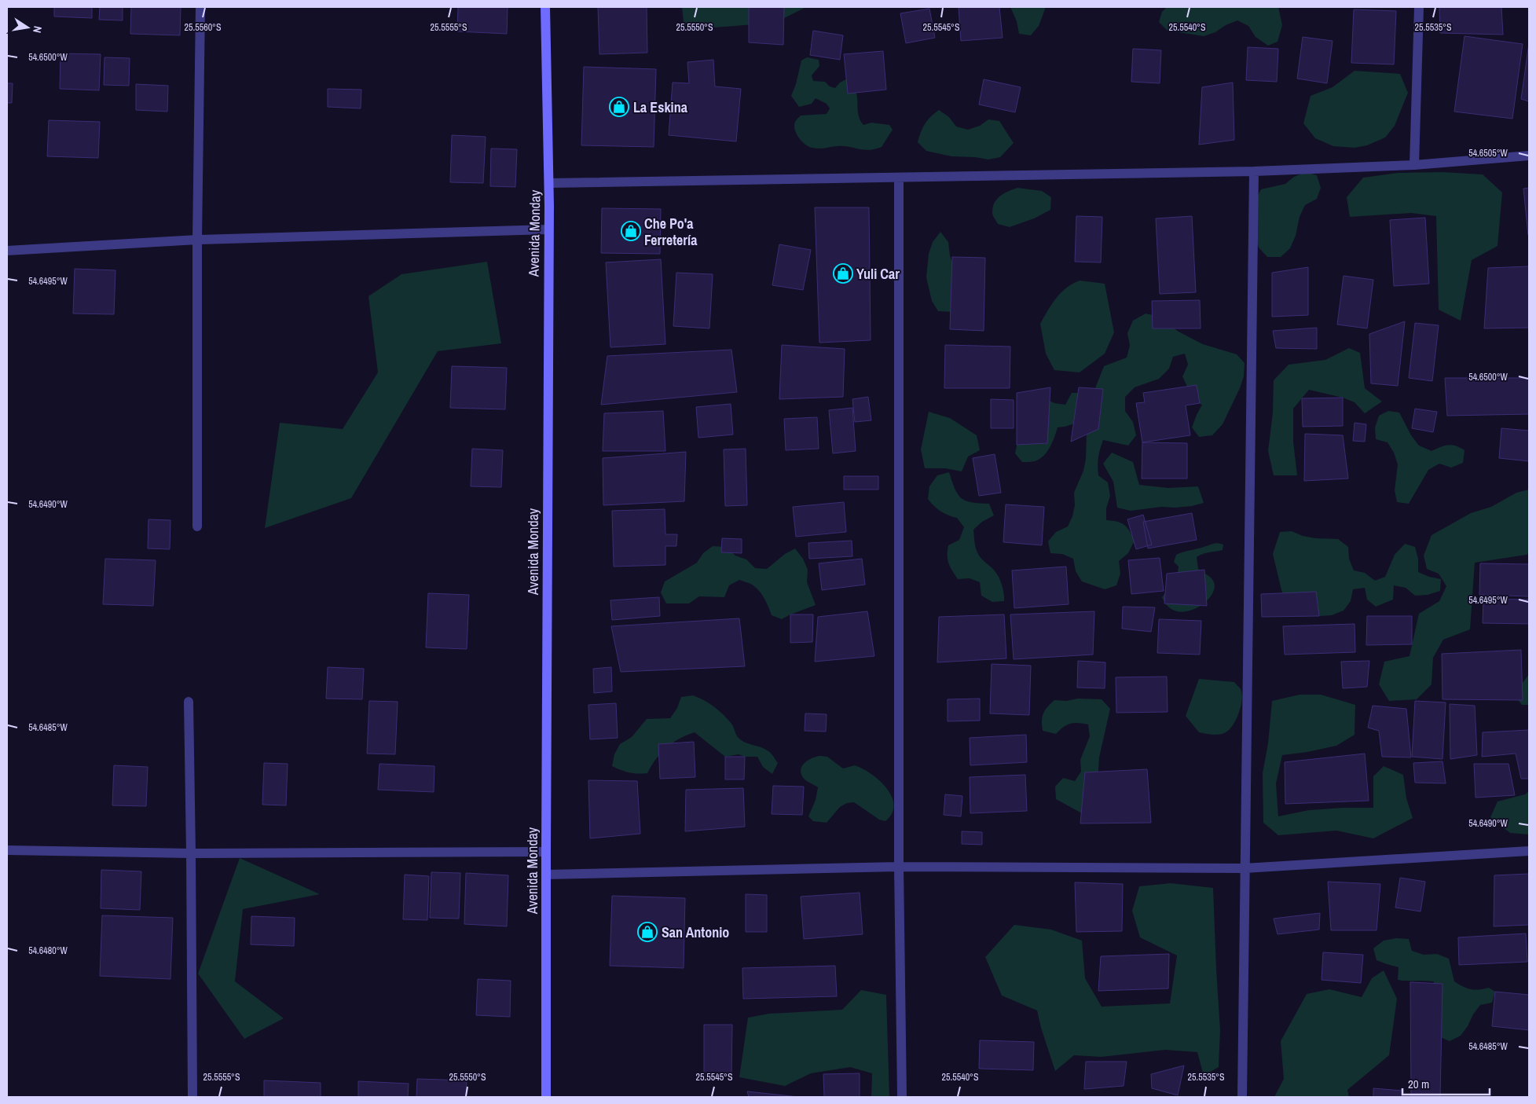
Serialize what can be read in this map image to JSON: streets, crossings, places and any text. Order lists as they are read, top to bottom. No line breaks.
{"streets":{"main road":["Avenida Monday"]},"places":{"shop":["La Eskina","Che Po'a Ferretería","Yuli Car","San Antonio"]},"scale_bar":"20 m","north":"right","coordinates":["25.5560°S","25.5555°S","25.5550°S","25.5545°S","25.5540°S","25.5535°S","54.6500°W","54.6505°W","54.6495°W","54.6490°W","54.6485°W","54.6480°W"]}
